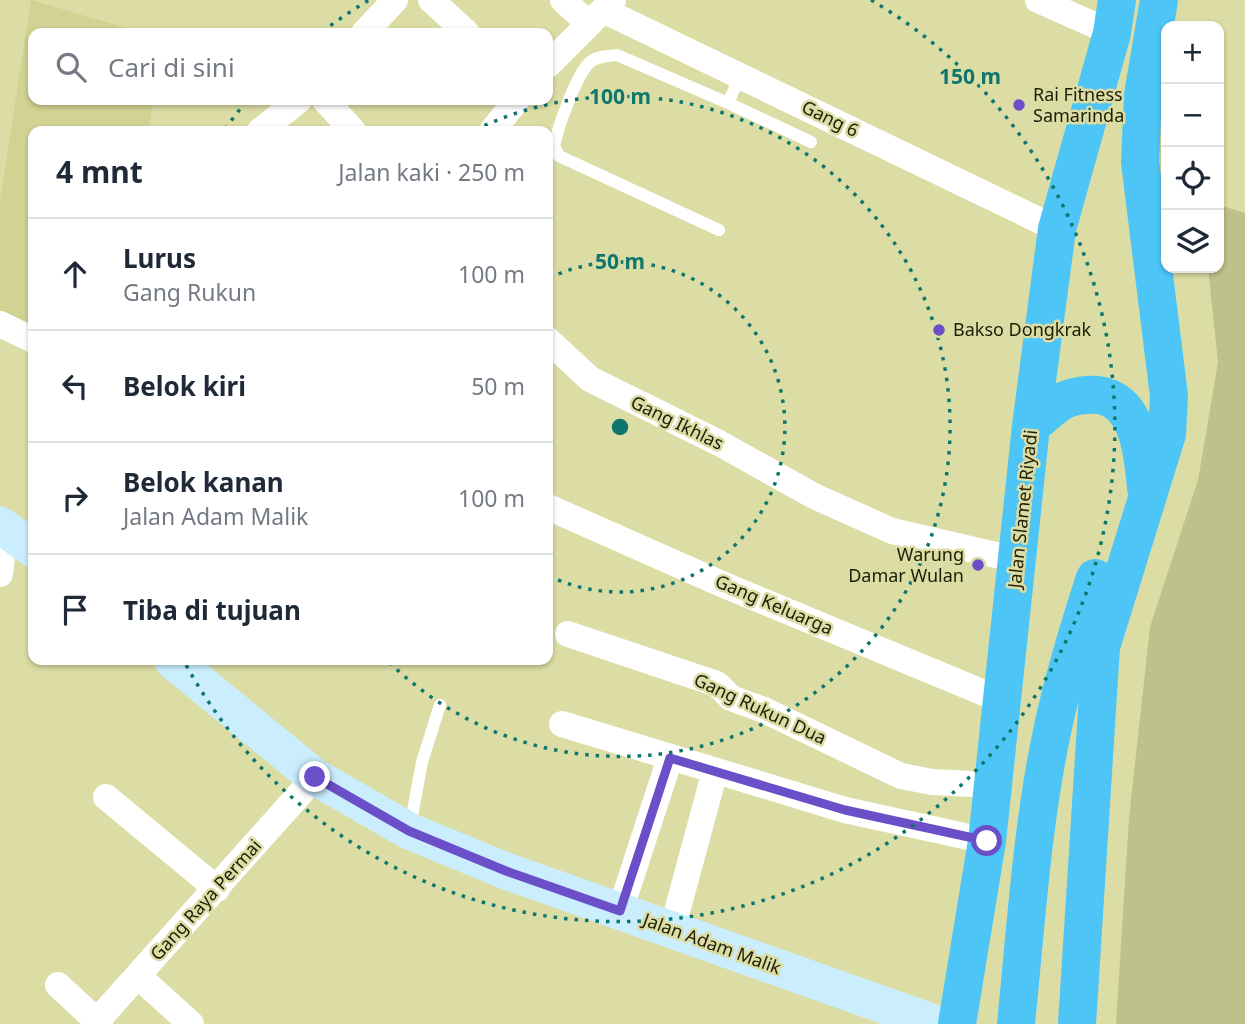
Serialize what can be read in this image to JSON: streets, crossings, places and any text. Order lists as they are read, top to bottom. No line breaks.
{"streets":{"highway":["Jalan Slamet Riyadi"],"street":["Gang 6","Gang Ikhlas","Gang Keluarga","Gang Rukun Dua","Gang Raya Permai","Jalan Adam Malik"]},"crossings":[["Gang 6","Jalan Slamet Riyadi"],["Gang Ikhlas","Jalan Slamet Riyadi"],["Jalan Slamet Riyadi","Gang Keluarga"],["Jalan Slamet Riyadi","Gang Rukun Dua"],["Gang Raya Permai","Jalan Adam Malik"]],"places":["Rai Fitness Samarinda","Bakso Dongkrak","Warung Damar Wulan"],"page":{"map_buttons":["+","−"],"search":"Cari di sini","heading":["4 mnt","Jalan kaki · 250 m"],"list":[["Lurus","Gang Rukun","100 m"],["Belok kiri","50 m"],["Belok kanan","Jalan Adam Malik","100 m"],"Tiba di tujuan"]},"rings":["150 m","100 m","50 m"]}
